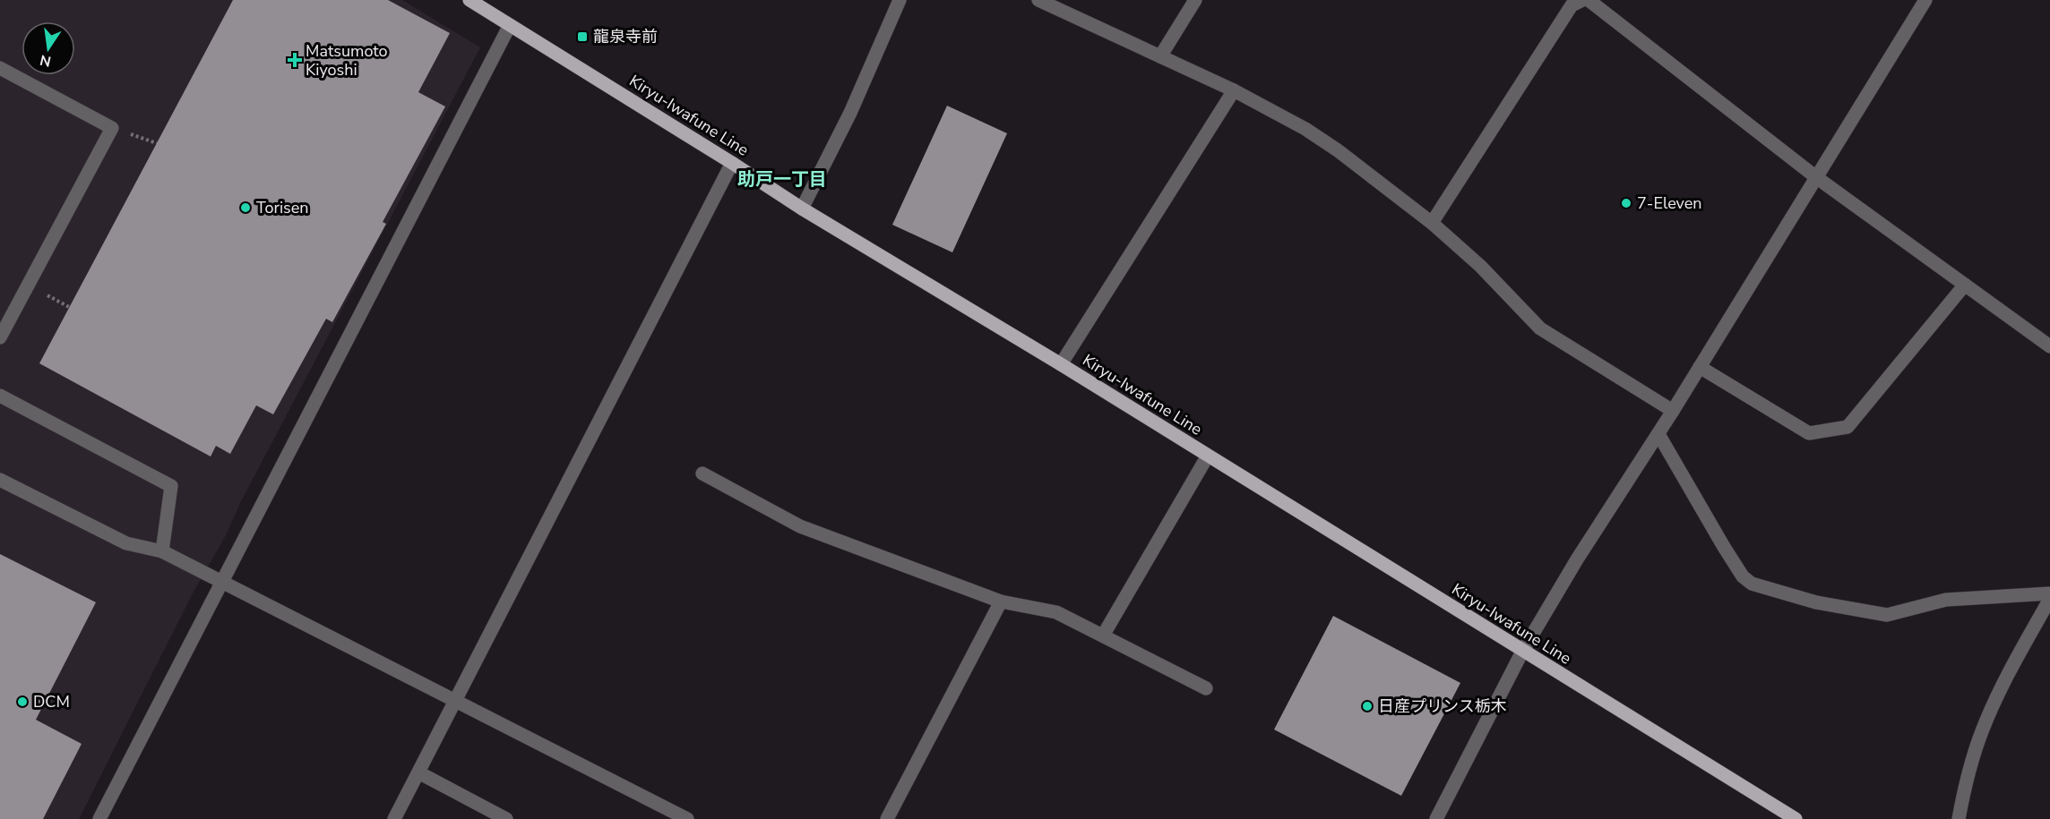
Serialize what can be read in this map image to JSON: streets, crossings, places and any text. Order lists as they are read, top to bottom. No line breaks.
{"streets":{"main road":["Kiryu-Iwafune Line"]},"districts":["助戸一丁目"],"places":{"transit":["龍泉寺前"],"health":["Matsumoto Kiyoshi"],"other":["7-Eleven","Torisen","DCM","日産プリンス栃木"]},"north":"bottom"}
